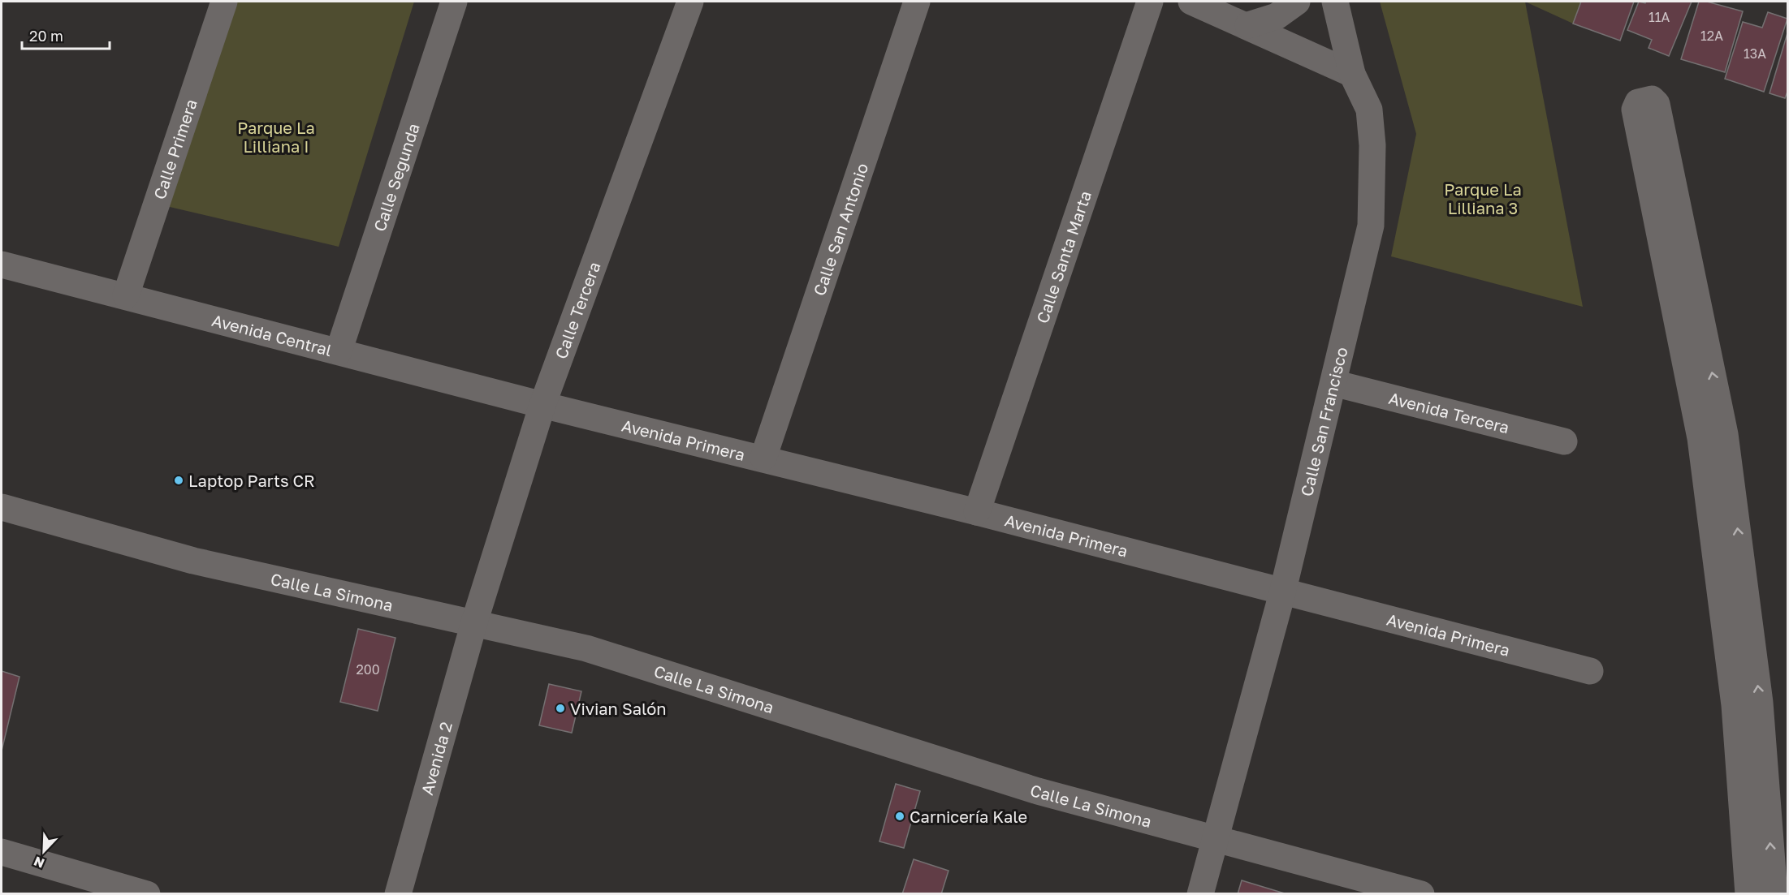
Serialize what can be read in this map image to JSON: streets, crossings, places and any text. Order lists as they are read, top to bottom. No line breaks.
{"streets":{"street":["Calle Primera","Calle Segunda","Calle San Antonio","Calle Santa Marta","Calle Tercera","Avenida Central","Avenida Tercera","Calle San Francisco","Avenida Primera","Calle La Simona","Avenida 2"]},"crossings":[["Calle Primera","Avenida Central"],["Calle Segunda","Avenida Central"],["Calle San Antonio","Avenida Primera"],["Calle Santa Marta","Avenida Primera"],["Calle Tercera","Avenida Central"],["Calle Tercera","Avenida Primera"],["Calle Tercera","Calle La Simona"],["Calle Tercera","Avenida 2"],["Avenida Central","Avenida Primera"],["Avenida Tercera","Calle San Francisco"],["Calle San Francisco","Avenida Primera"],["Calle San Francisco","Calle La Simona"],["Calle La Simona","Avenida 2"]],"parks":["Parque La Lilliana I","Parque La Lilliana 3"],"places":["Laptop Parts CR","Vivian Salón","Carnicería Kale"],"house_numbers":["11A","12A","13A","200"],"scale_bar":"20 m","north":"bottom left"}
